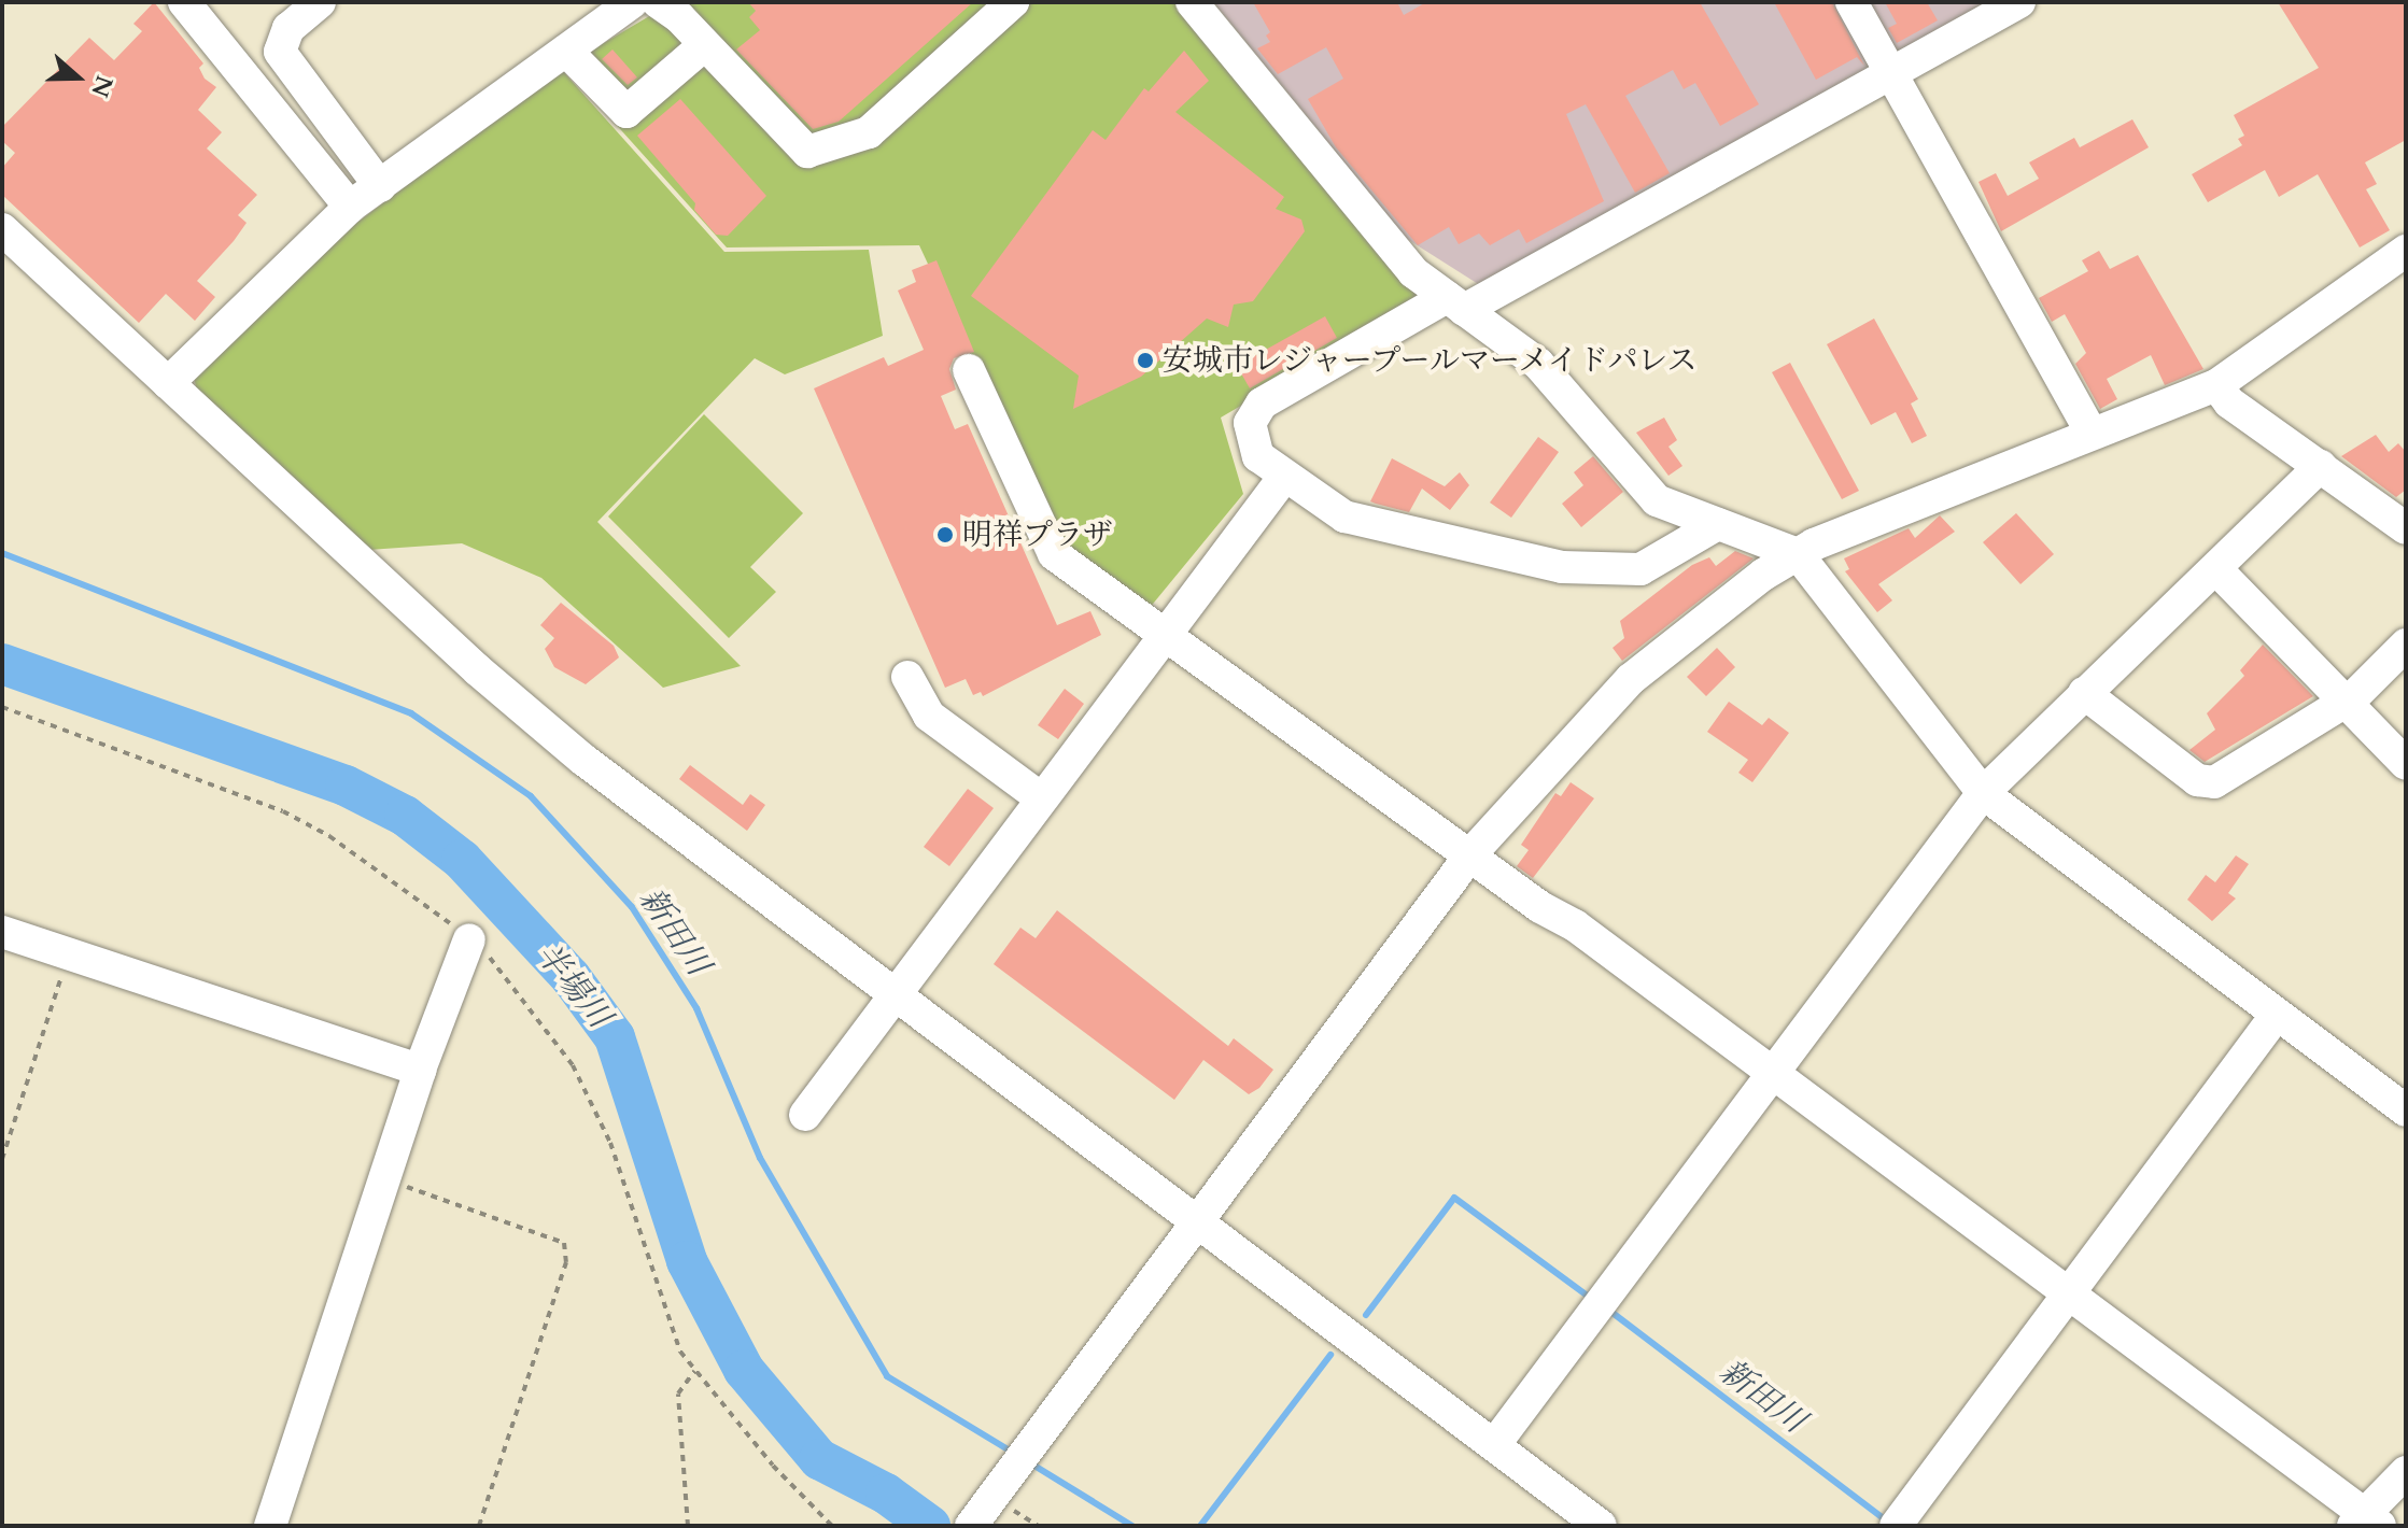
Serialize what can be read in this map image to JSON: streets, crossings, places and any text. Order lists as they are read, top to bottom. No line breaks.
{"water":["新田川","半場川"],"places":["安城市レジャープールマーメイドパレス","明祥プラザ"],"north":"right"}
